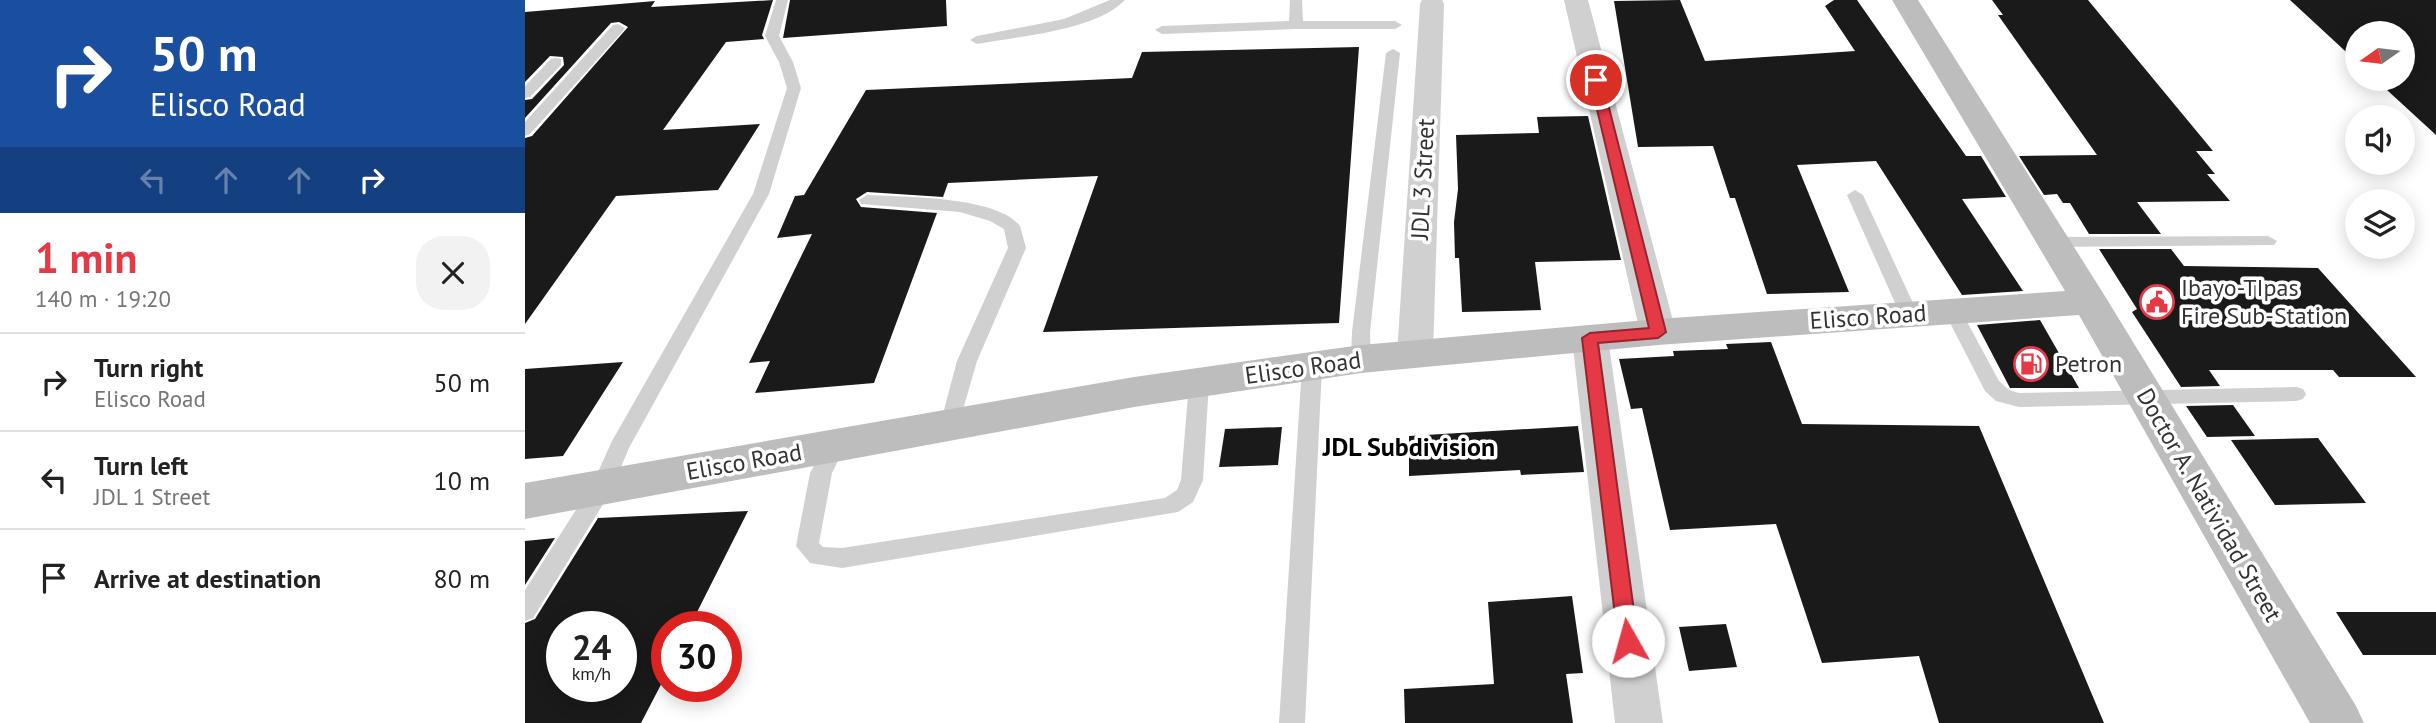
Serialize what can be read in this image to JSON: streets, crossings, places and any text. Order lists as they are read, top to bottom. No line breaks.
{"streets":{"main road":["Elisco Road","Doctor A. Natividad Street"],"street":["JDL 3 Street"]},"crossings":[["JDL 3 Street","Elisco Road"],["Elisco Road","Doctor A. Natividad Street"]],"districts":["JDL Subdivision"],"places":{"public building":["Ibayo-TIpas Fire Sub-Station"],"fuel station":["Petron"]},"north":"left","page":{"turn":["50 m","Elisco Road"],"heading":["1 min","140 m · 19:20"],"list":[{"name":"Turn right","note":"Elisco Road","value":"50 m"},{"name":"Turn left","note":"JDL 1 Street","value":"10 m"},{"name":"Arrive at destination","value":"80 m"}],"speed":"24 km/h","limit":"30"}}
